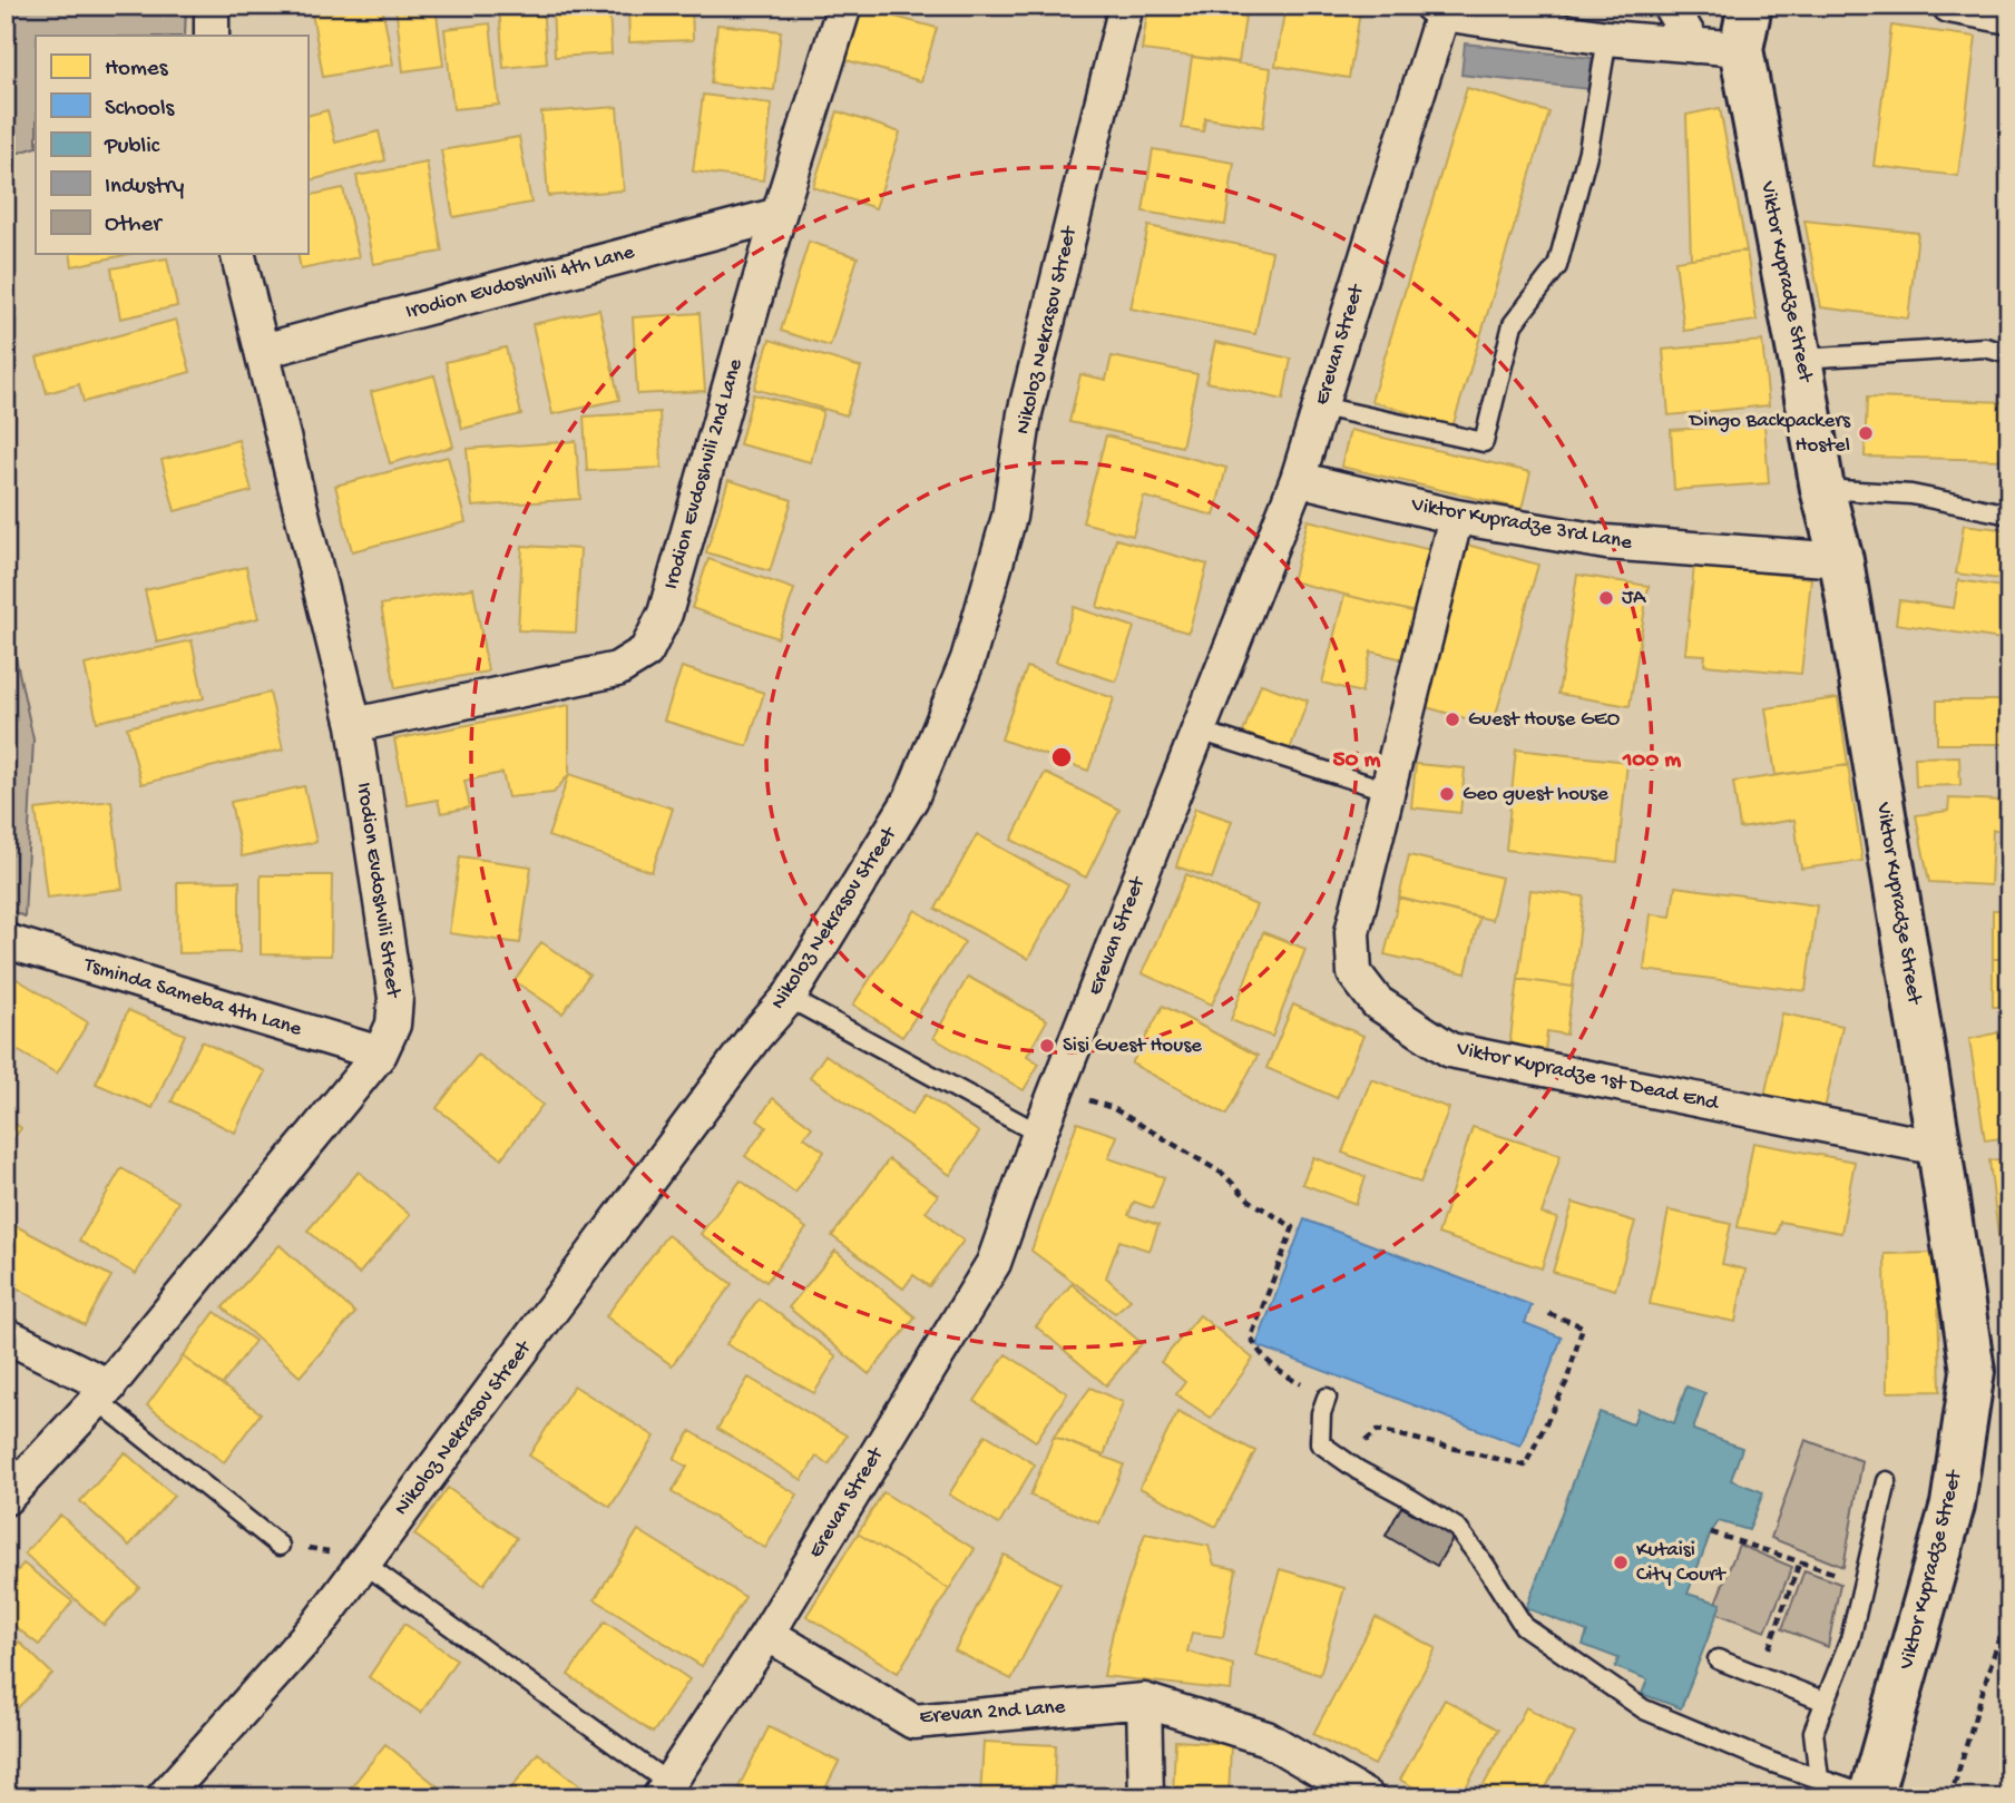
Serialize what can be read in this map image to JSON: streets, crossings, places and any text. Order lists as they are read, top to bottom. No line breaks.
{"streets":{"street":["Viktor Kupradze Street","Irodion Evdoshvili 4th Lane","Nikoloz Nekrasov Street","Erevan Street","Irodion Evdoshvili 2nd Lane","Viktor Kupradze 3rd Lane","Irodion Evdoshvili Street","Tsminda Sameba 4th Lane","Viktor Kupradze 1st Dead End","Erevan 2nd Lane"]},"crossings":[["Viktor Kupradze Street","Viktor Kupradze 3rd Lane"],["Viktor Kupradze Street","Viktor Kupradze 1st Dead End"],["Irodion Evdoshvili 4th Lane","Irodion Evdoshvili 2nd Lane"],["Irodion Evdoshvili 4th Lane","Irodion Evdoshvili Street"],["Erevan Street","Viktor Kupradze 3rd Lane"],["Erevan Street","Erevan 2nd Lane"],["Irodion Evdoshvili 2nd Lane","Irodion Evdoshvili Street"],["Viktor Kupradze 3rd Lane","Viktor Kupradze 1st Dead End"],["Irodion Evdoshvili Street","Tsminda Sameba 4th Lane"]],"places":["Dingo Backpackers Hostel","JA","Guest House GEO","Geo guest house","Sisi Guest House","Kutaisi City Court"],"legend":["Homes","Schools","Public","Industry","Other"],"rings":["50 m","100 m"]}
